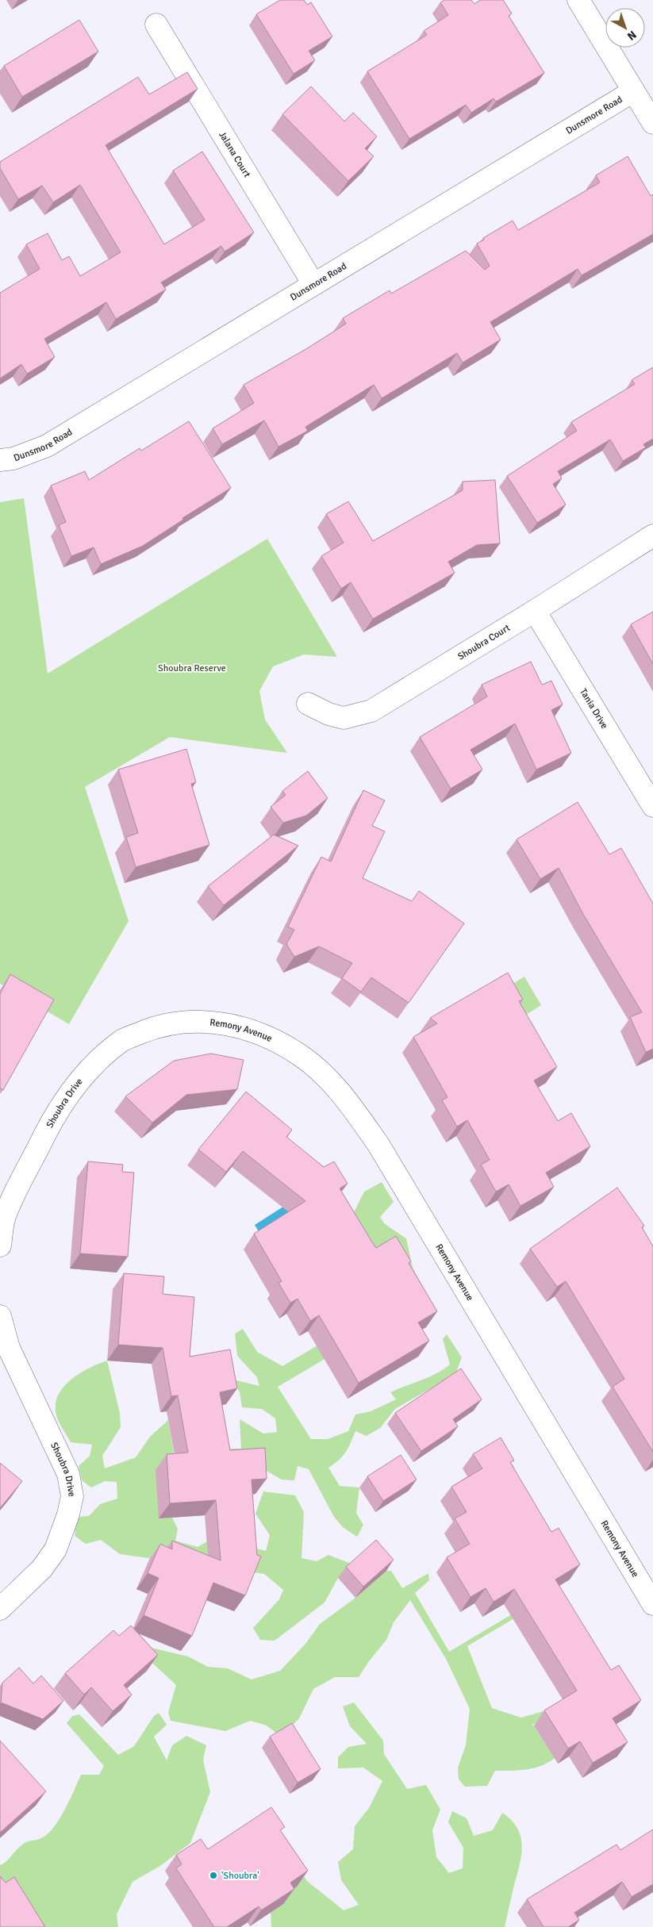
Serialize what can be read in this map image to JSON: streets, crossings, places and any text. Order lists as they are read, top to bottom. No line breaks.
{"streets":{"street":["Dunsmore Road","Jalana Court","Shoubra Court","Tania Drive","Remony Avenue","Shoubra Drive"]},"crossings":[["Dunsmore Road","Jalana Court"],["Shoubra Court","Tania Drive"],["Remony Avenue","Shoubra Drive"]],"parks":["Shoubra Reserve"],"places":["'Shoubra'"],"north":"bottom right"}
